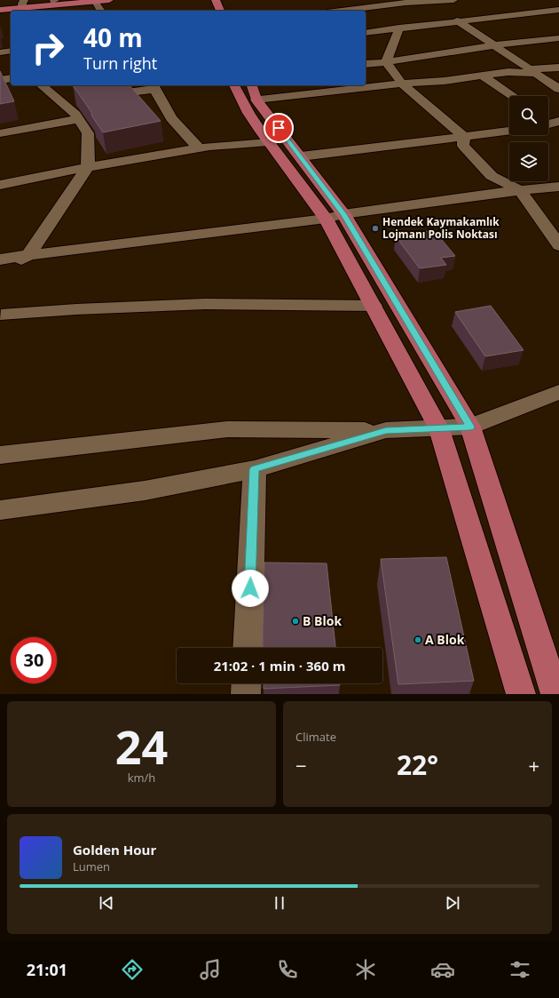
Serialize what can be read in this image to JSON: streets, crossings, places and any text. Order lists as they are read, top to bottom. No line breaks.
{"places":["Hendek Kaymakamlık Lojmanı Polis Noktası","B Blok","A Blok"],"page":{"turn":["40 m","Turn right"],"limit":"30","trip":"21:02 · 1 min · 360 m","tile":[["24","km/h"],"Climate"],"heat":["−","22°","+"],"song":["Golden Hour","Lumen"],"tabs":"21:01"}}
